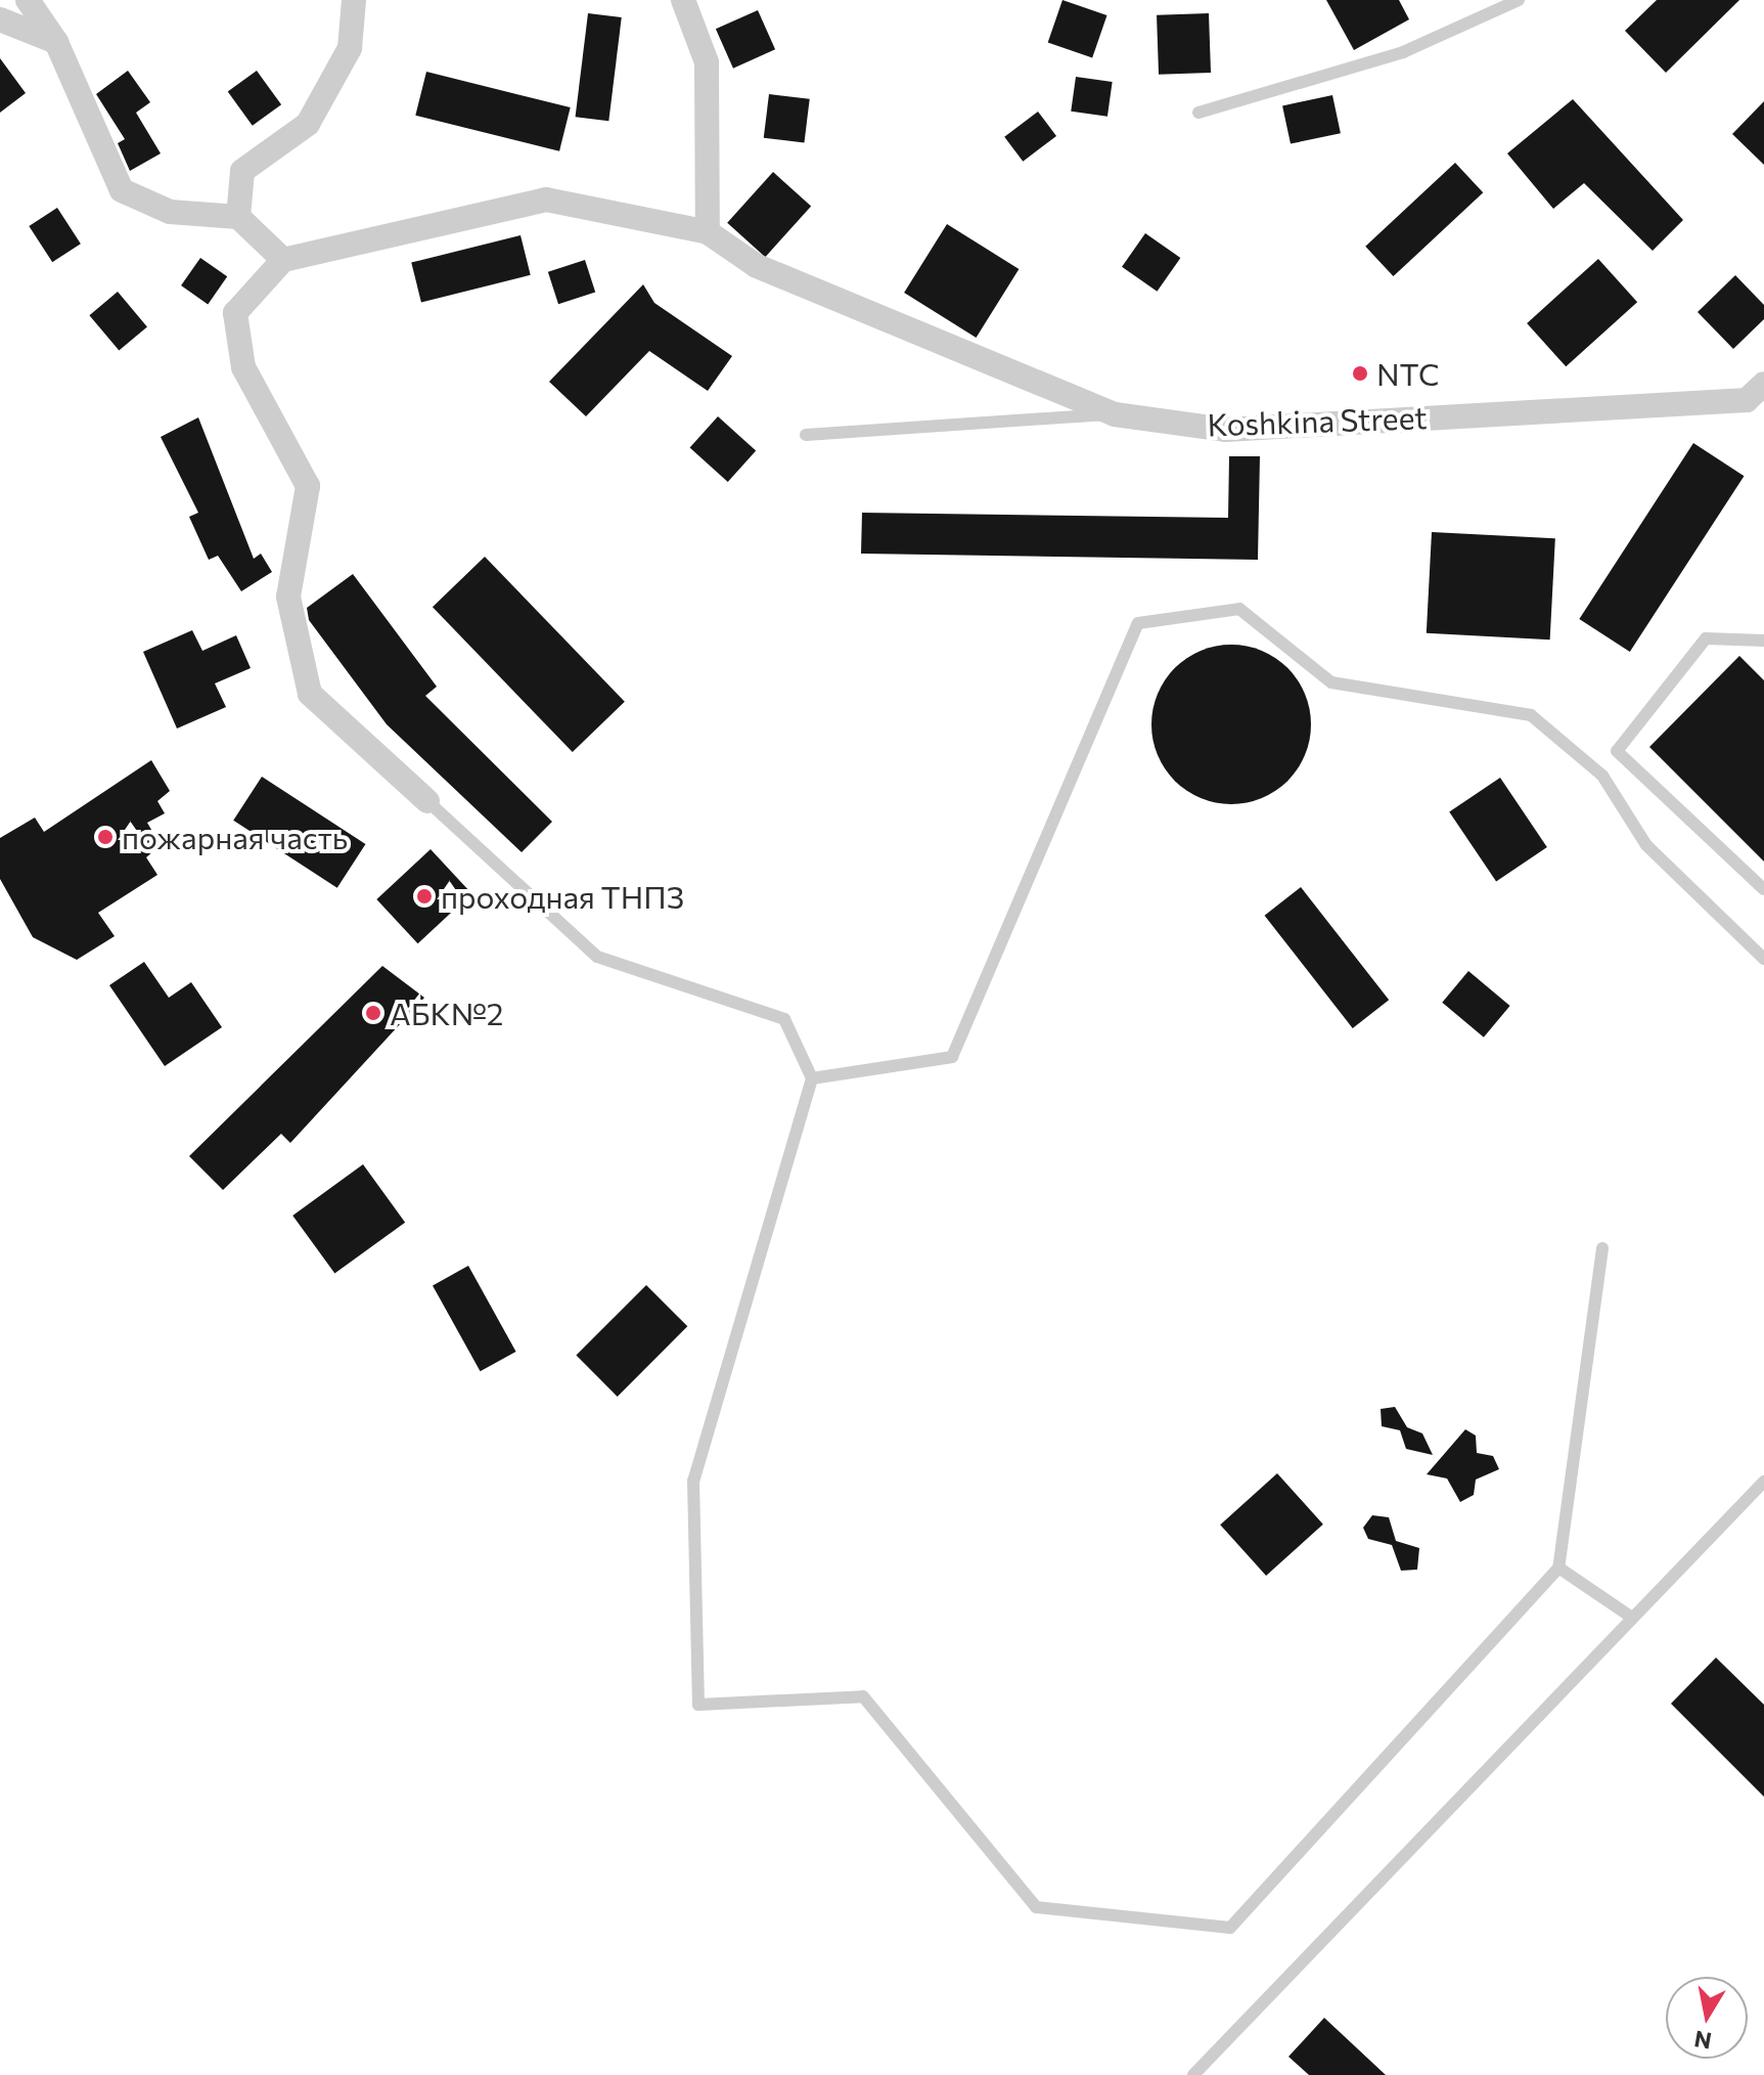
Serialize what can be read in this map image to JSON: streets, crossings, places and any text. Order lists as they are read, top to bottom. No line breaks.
{"streets":{"street":["Koshkina Street"]},"places":["NTC","пожарная часть","проходная ТНПЗ","АБК№2"],"north":"bottom"}
